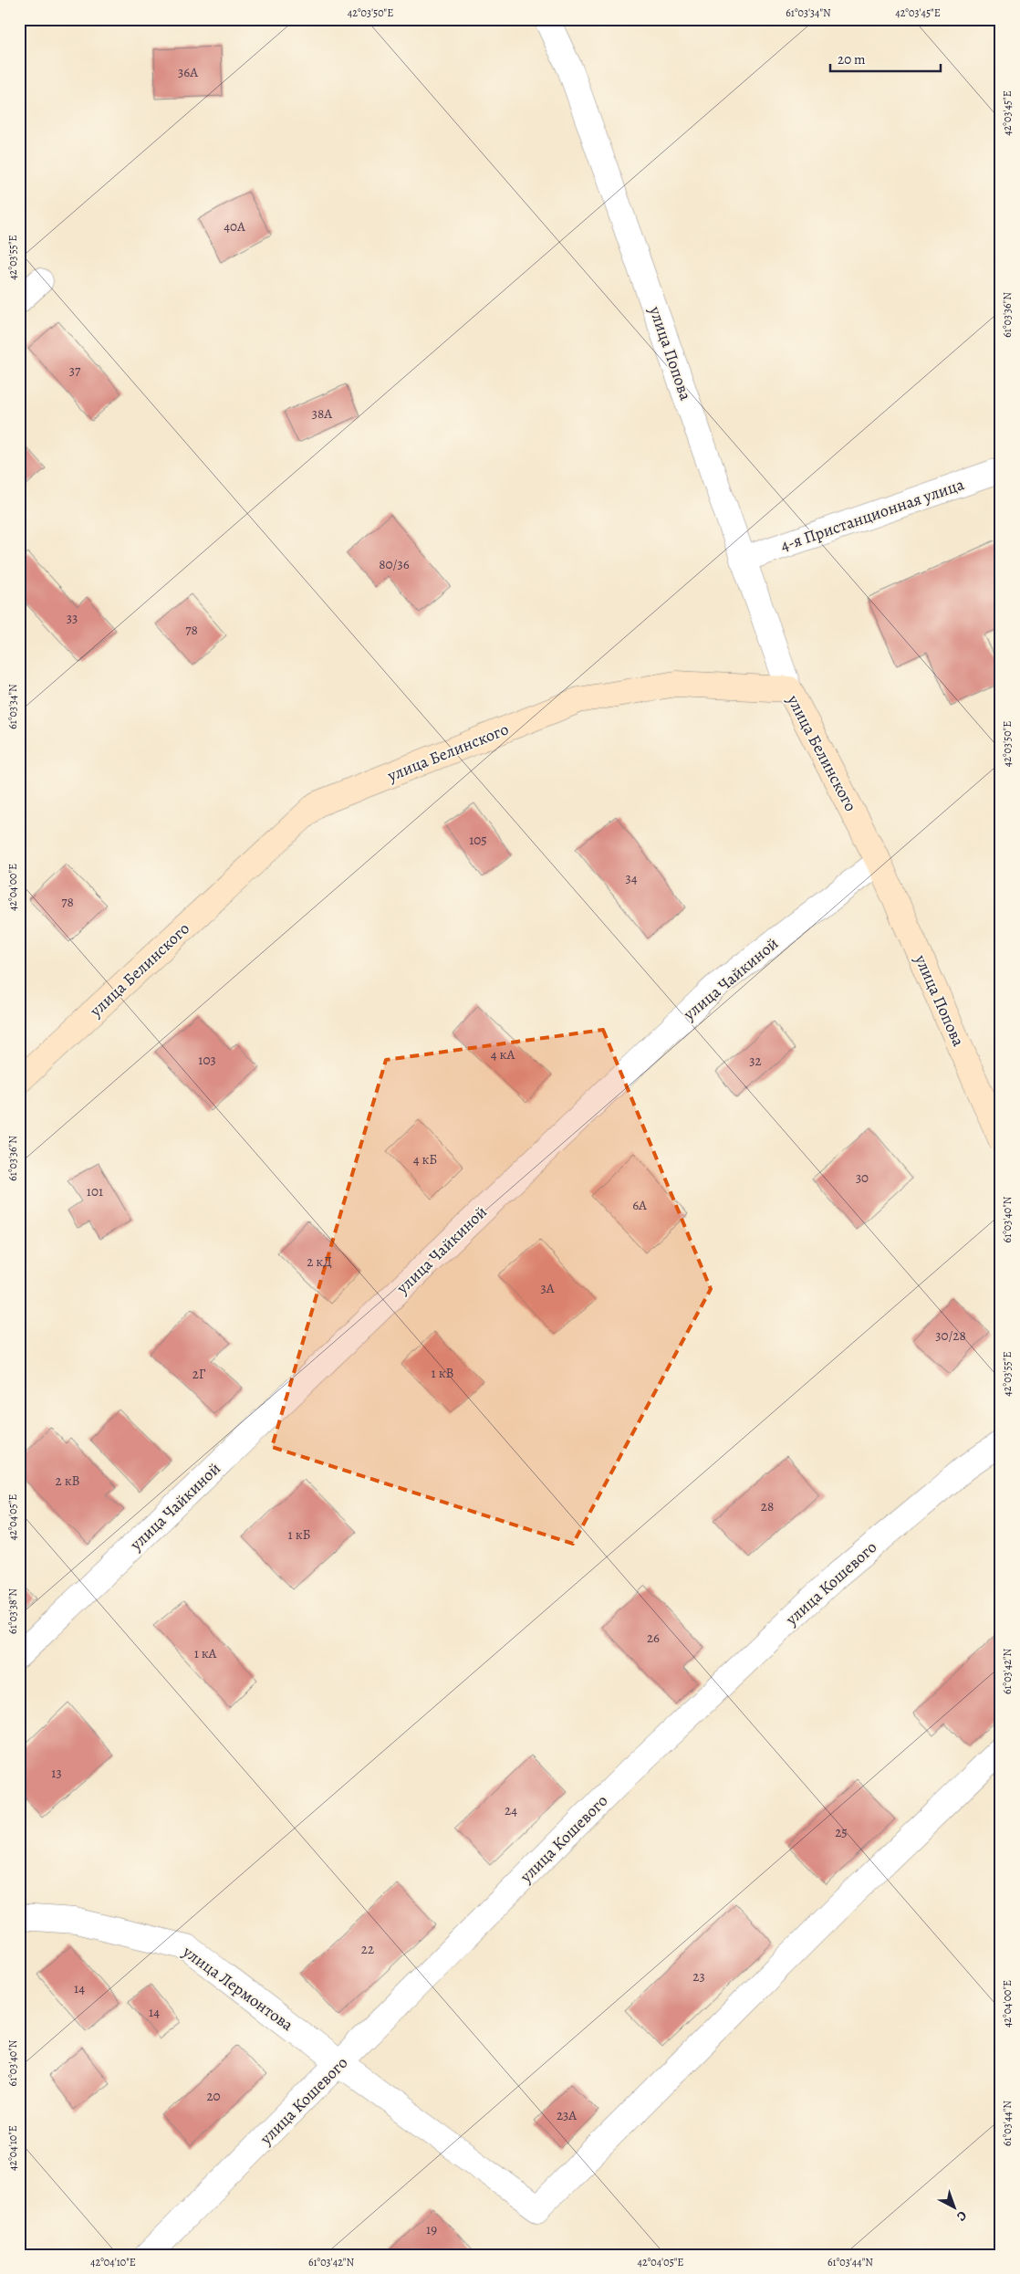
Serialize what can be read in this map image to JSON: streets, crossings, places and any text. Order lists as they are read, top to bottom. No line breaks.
{"streets":{"street":["улица Попова","4-я Пристанционная улица","улица Белинского","улица Чайкиной","улица Кошевого","улица Лермонтова"]},"crossings":[["улица Попова","4-я Пристанционная улица"],["улица Попова","улица Белинского"],["улица Попова","улица Чайкиной"],["улица Белинского","улица Чайкиной"],["улица Кошевого","улица Лермонтова"]],"house_numbers":["36А","40А","37","38А","80/36","33","78","105","34","78","4 кА","103","32","4 кБ","30","101","6А","2 кД","3А","30/28","1 кВ","2Г","2 кВ","28","1 кБ","26","1 кА","13","24","25","22","23","14","14","20","23А","19"],"scale_bar":"20 m","north":"bottom right","coordinates":["42°03'50\"E","61°03'34\"N","42°03'45\"E","42°03'55\"E","61°03'36\"N","42°04'00\"E","61°03'40\"N","42°04'05\"E","61°03'38\"N","61°03'42\"N","61°03'44\"N","42°04'10\"E"]}
